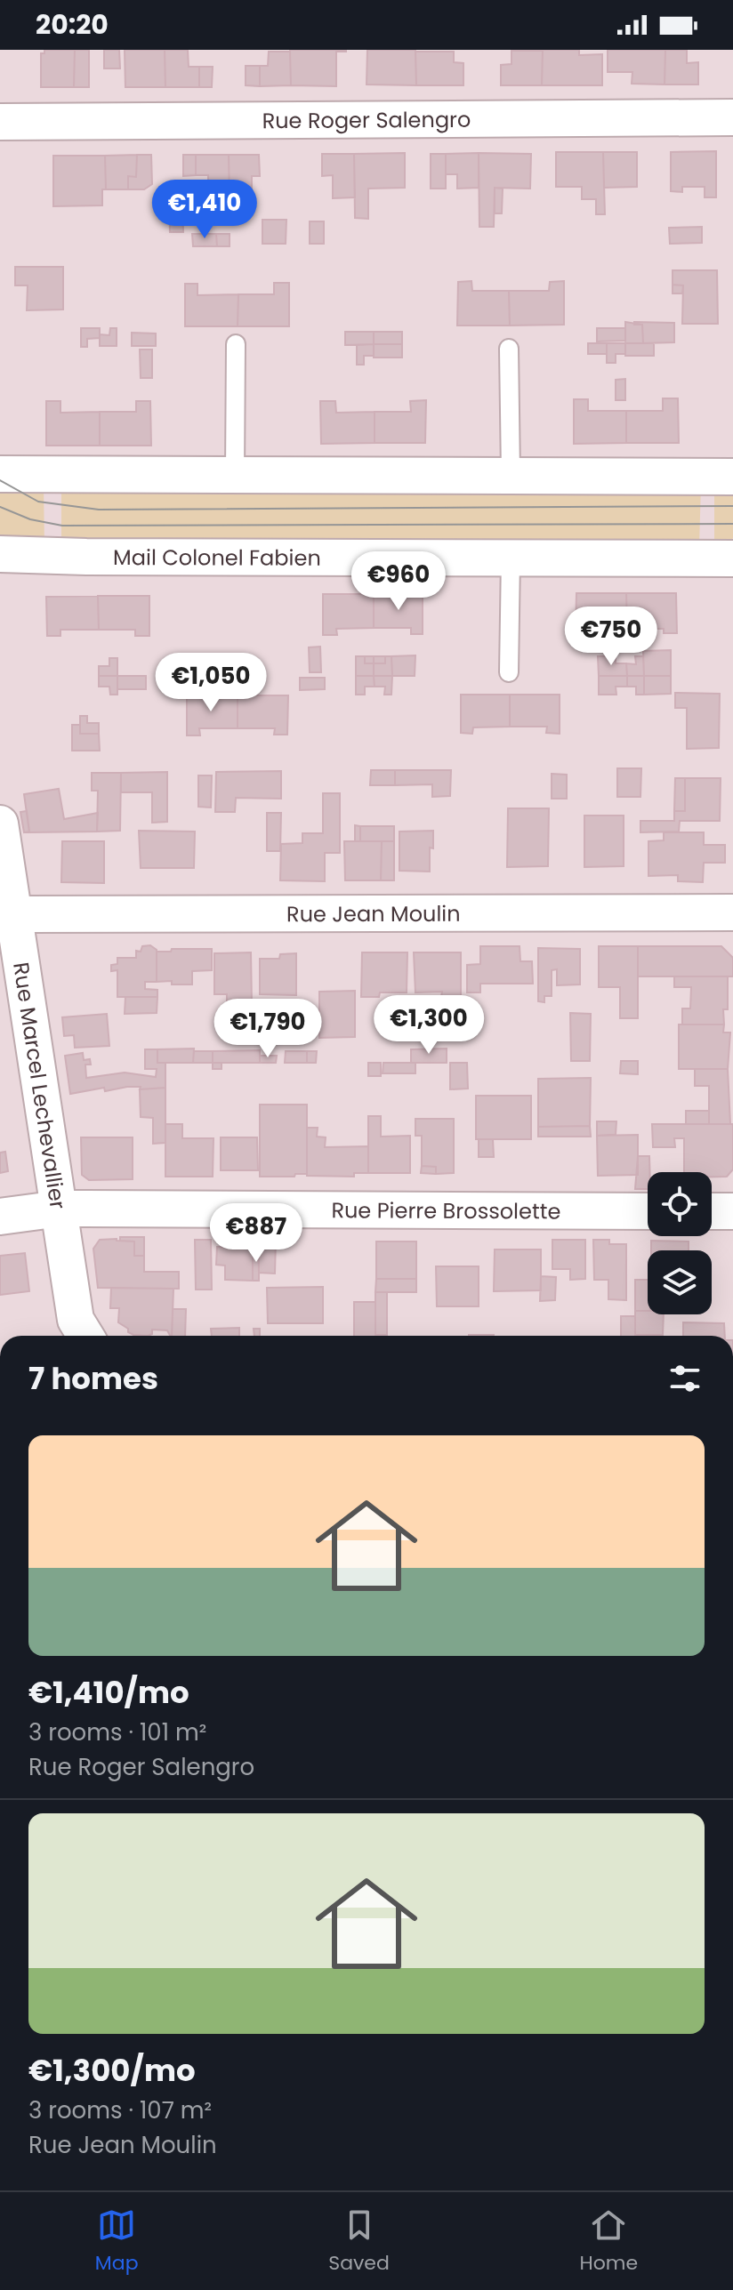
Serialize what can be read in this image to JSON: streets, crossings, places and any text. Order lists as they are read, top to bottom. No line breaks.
{"streets":{"street":["Rue Roger Salengro","Mail Colonel Fabien","Rue Jean Moulin","Rue Marcel Lechevallier","Rue Pierre Brossolette"]},"crossings":[["Rue Jean Moulin","Rue Marcel Lechevallier"],["Rue Marcel Lechevallier","Rue Pierre Brossolette"]],"page":{"status":"20:20","price":["€1,410","€960","€750","€1,050","€1,300","€1,790","€887"],"heading":"7 homes","list":[{"name":"€1,410/mo","note":"3 rooms · 101 m² · Rue Roger Salengro"},{"name":"€1,300/mo","note":"3 rooms · 107 m² · Rue Jean Moulin"}],"tabs":["Map","Saved","Home"]}}
